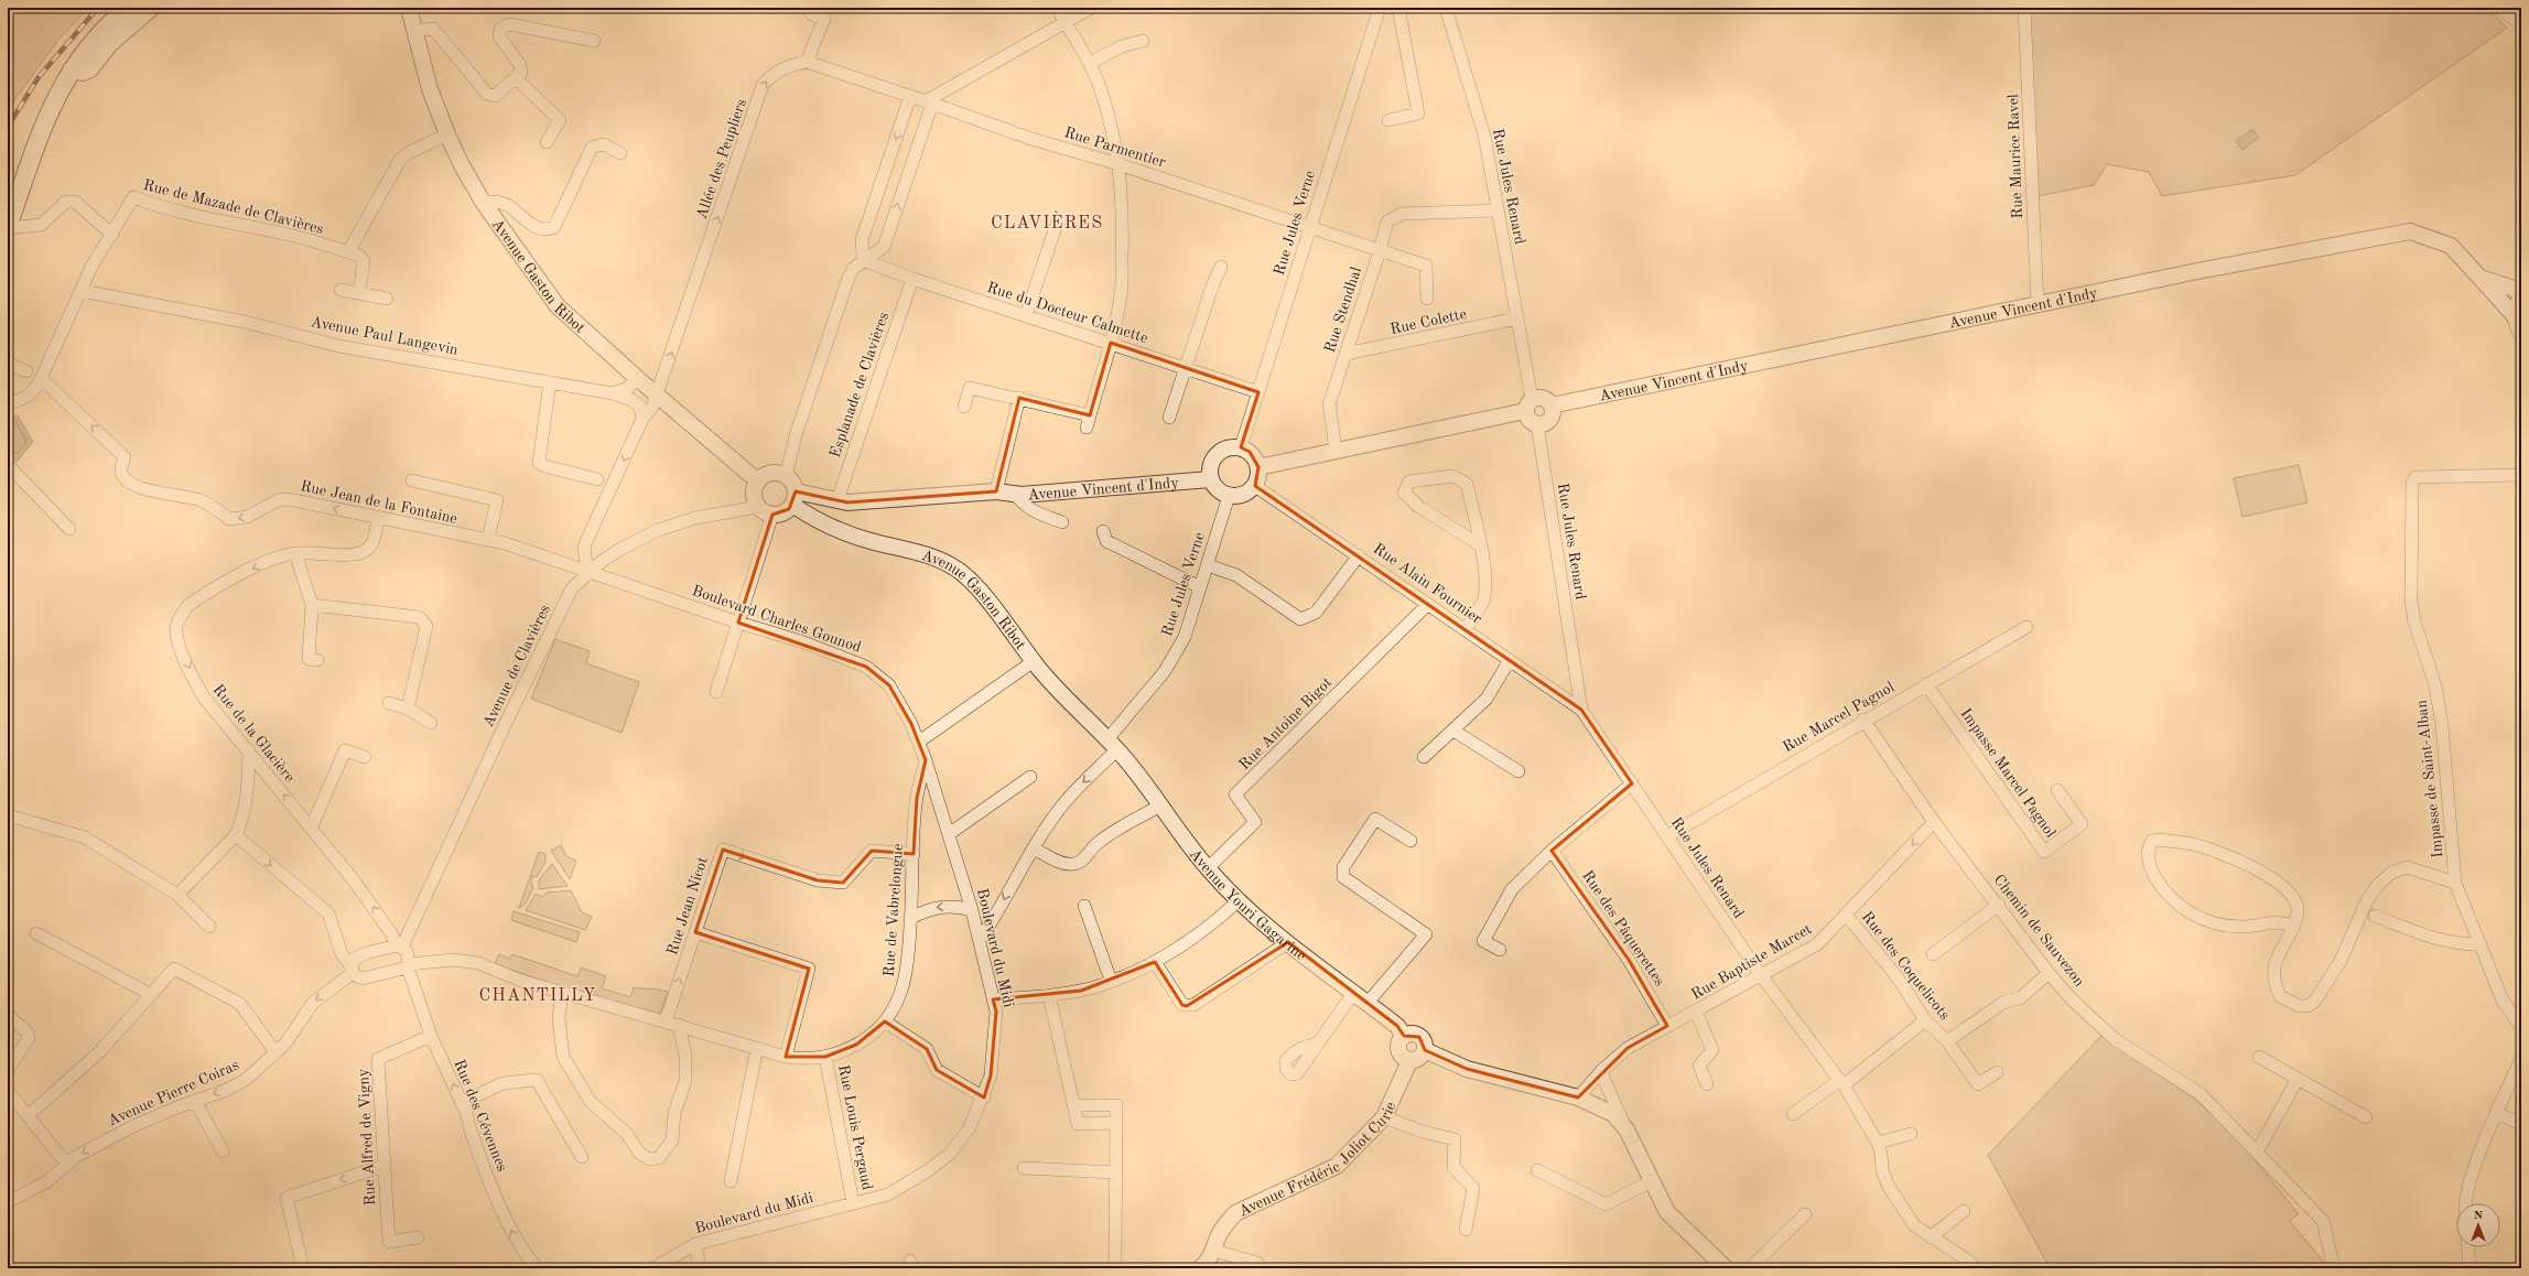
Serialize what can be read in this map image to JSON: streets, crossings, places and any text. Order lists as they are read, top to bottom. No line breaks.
{"streets":{"street":["Rue Parmentier","Rue Maurice Ravel","Allée des Peupliers","Rue Jules Renard","Rue de Mazade de Clavières","Rue Jules Verne","Avenue Gaston Ribot","Avenue Vincent d'Indy","Rue Stendhal","Rue du Docteur Calmette","Rue Colette","Avenue Paul Langevin","Esplanade de Clavières","Rue Jean de la Fontaine","Rue Alain Fournier","Boulevard Charles Gounod","Avenue de Clavières","Rue Marcel Pagnol","Rue Antoine Bigot","Rue de la Glacière","Impasse Marcel Pagnol","Impasse de Saint-Alban","Avenue Youri Gagarine","Rue Jean Nicot","Rue de Vabrelongue","Rue des Pâquerettes","Chemin de Sauvezon","Boulevard du Midi","Rue Baptiste Marcet","Rue des Coquelicots","Avenue Pierre Coiras","Rue des Cévennes","Rue Louis Pergaud","Rue Alfred de Vigny","Avenue Frédéric Joliot Curie"]},"crossings":[["Rue Parmentier","Rue Jules Verne"],["Rue Parmentier","Rue Stendhal"],["Rue Maurice Ravel","Avenue Vincent d'Indy"],["Allée des Peupliers","Avenue Gaston Ribot"],["Allée des Peupliers","Avenue Paul Langevin"],["Allée des Peupliers","Rue Jean de la Fontaine"],["Allée des Peupliers","Boulevard Charles Gounod"],["Allée des Peupliers","Avenue de Clavières"],["Rue Jules Renard","Avenue Vincent d'Indy"],["Rue Jules Renard","Rue Colette"],["Rue Jules Renard","Rue Alain Fournier"],["Rue Jules Renard","Rue Marcel Pagnol"],["Rue Jules Renard","Rue Baptiste Marcet"],["Rue de Mazade de Clavières","Avenue Paul Langevin"],["Rue de Mazade de Clavières","Rue Jean de la Fontaine"],["Rue Jules Verne","Avenue Gaston Ribot"],["Rue Jules Verne","Avenue Vincent d'Indy"],["Rue Jules Verne","Rue Stendhal"],["Rue Jules Verne","Rue du Docteur Calmette"],["Rue Jules Verne","Rue Alain Fournier"],["Rue Jules Verne","Avenue Youri Gagarine"],["Rue Jules Verne","Boulevard du Midi"],["Avenue Gaston Ribot","Avenue Vincent d'Indy"],["Avenue Gaston Ribot","Avenue de Clavières"],["Avenue Gaston Ribot","Avenue Youri Gagarine"],["Avenue Vincent d'Indy","Esplanade de Clavières"],["Avenue Vincent d'Indy","Rue Alain Fournier"],["Avenue Vincent d'Indy","Avenue de Clavières"],["Rue Stendhal","Rue Colette"],["Rue du Docteur Calmette","Esplanade de Clavières"],["Rue Jean de la Fontaine","Boulevard Charles Gounod"],["Rue Jean de la Fontaine","Avenue de Clavières"],["Rue Jean de la Fontaine","Rue de la Glacière"],["Rue Alain Fournier","Rue Antoine Bigot"],["Boulevard Charles Gounod","Avenue de Clavières"],["Boulevard Charles Gounod","Boulevard du Midi"],["Avenue de Clavières","Rue de la Glacière"],["Avenue de Clavières","Avenue Pierre Coiras"],["Rue Marcel Pagnol","Impasse Marcel Pagnol"],["Rue Marcel Pagnol","Chemin de Sauvezon"],["Rue Antoine Bigot","Avenue Youri Gagarine"],["Rue de la Glacière","Rue de Vabrelongue"],["Rue de la Glacière","Avenue Pierre Coiras"],["Rue de la Glacière","Rue des Cévennes"],["Avenue Youri Gagarine","Avenue Frédéric Joliot Curie"],["Rue Jean Nicot","Rue de Vabrelongue"],["Rue de Vabrelongue","Boulevard du Midi"],["Rue de Vabrelongue","Avenue Pierre Coiras"],["Rue de Vabrelongue","Rue des Cévennes"],["Rue de Vabrelongue","Rue Louis Pergaud"],["Rue des Pâquerettes","Rue Baptiste Marcet"],["Chemin de Sauvezon","Rue Baptiste Marcet"],["Chemin de Sauvezon","Rue des Coquelicots"],["Boulevard du Midi","Rue Louis Pergaud"],["Rue Baptiste Marcet","Rue des Coquelicots"],["Rue des Cévennes","Rue Alfred de Vigny"]],"one_way":["Rue Jean de la Fontaine","Rue des Cévennes"],"districts":["CLAVIÈRES","CHANTILLY"],"north":"top"}
